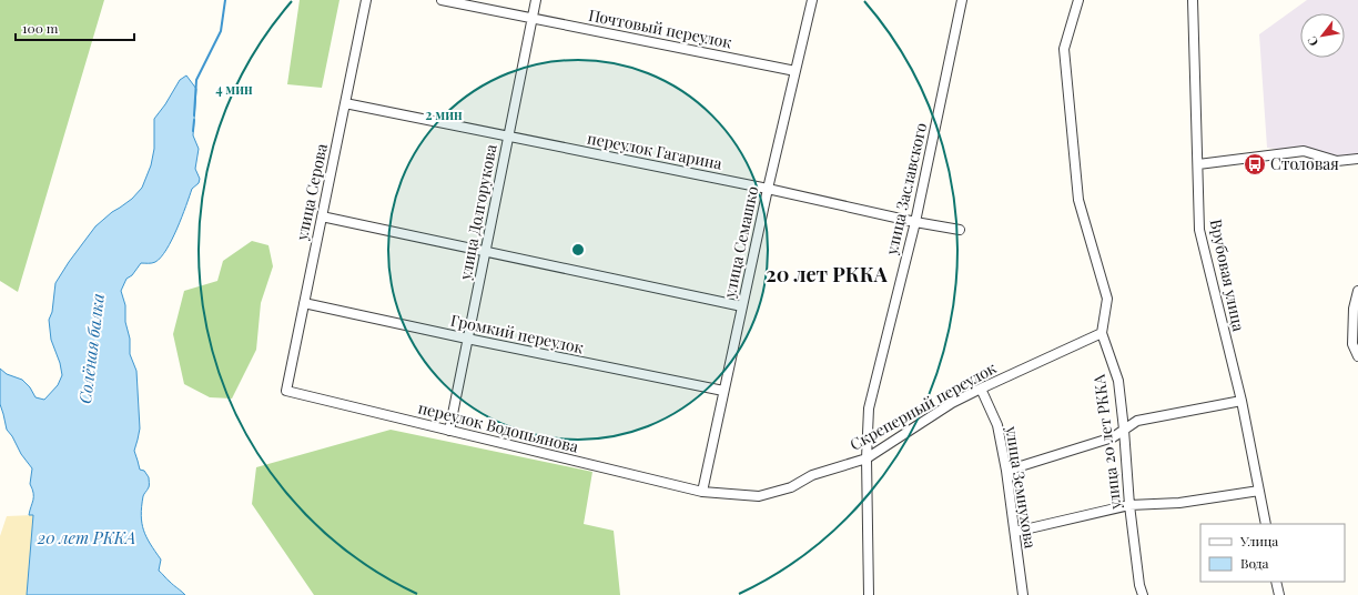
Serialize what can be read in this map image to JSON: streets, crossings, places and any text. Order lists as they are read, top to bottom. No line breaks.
{"streets":{"street":["Почтовый переулок","переулок Гагарина","улица Заславского","улица Серова","улица Долгорукова","улица Семашко","Врубовая улица","Громкий переулок","Скреперный переулок","переулок Водопьянова","улица 20 лет РККА","улица Земнухова"]},"crossings":[["Почтовый переулок","улица Долгорукова"],["Почтовый переулок","улица Семашко"],["переулок Гагарина","улица Заславского"],["переулок Гагарина","улица Серова"],["переулок Гагарина","улица Долгорукова"],["переулок Гагарина","улица Семашко"],["улица Заславского","Скреперный переулок"],["улица Серова","Громкий переулок"],["улица Серова","переулок Водопьянова"],["улица Долгорукова","Громкий переулок"],["улица Долгорукова","переулок Водопьянова"],["улица Семашко","Громкий переулок"],["улица Семашко","Скреперный переулок"],["улица Семашко","переулок Водопьянова"],["Скреперный переулок","переулок Водопьянова"],["Скреперный переулок","улица 20 лет РККА"],["Скреперный переулок","улица Земнухова"]],"districts":["20 лет РККА"],"water":["Солёная балка","20 лет РККА"],"places":{"bus stop":["Столовая"]},"legend":["Улица","Вода"],"scale_bar":"100 m","north":"bottom left","rings":["4 мин","2 мин"]}
